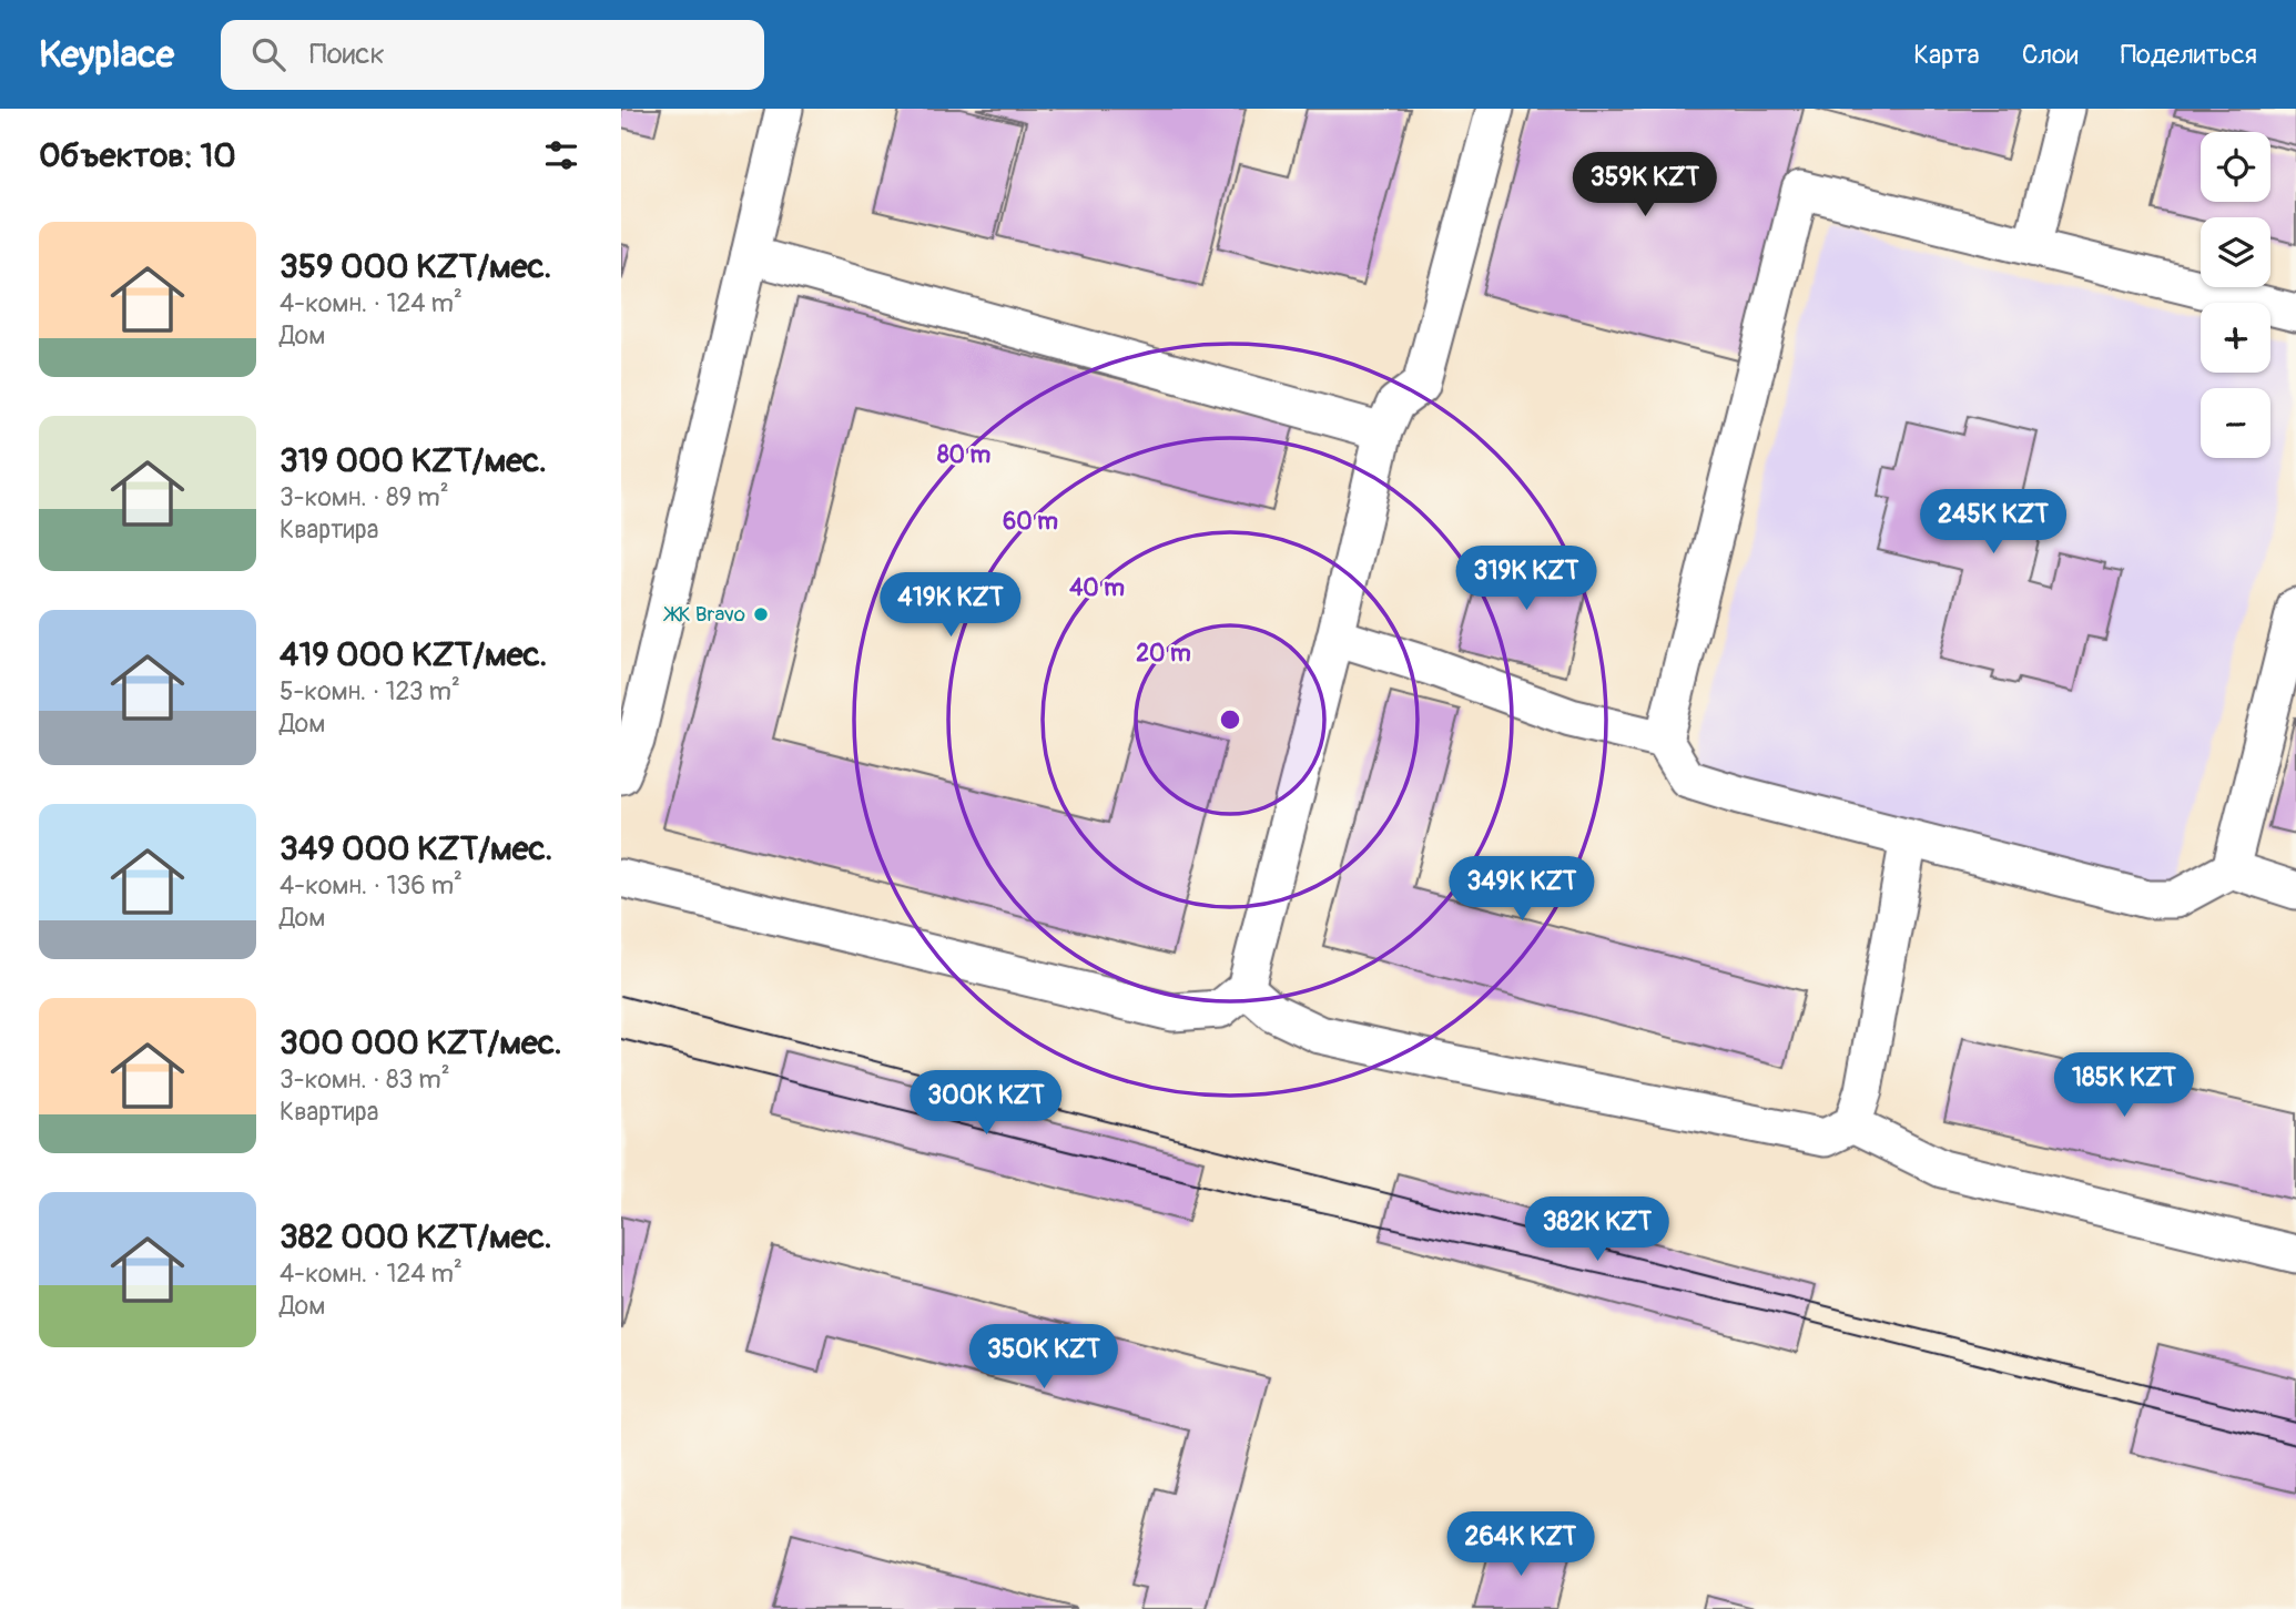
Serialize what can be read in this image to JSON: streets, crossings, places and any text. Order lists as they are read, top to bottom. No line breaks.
{"places":["ЖК Bravo"],"page":{"header":"Keyplace","search":"Поиск","nav":["Карта","Слои","Поделиться"],"heading":"Объектов: 10","map_buttons":["+","−"],"price":["359K KZT","245K KZT","319K KZT","419K KZT","349K KZT","185K KZT","300K KZT","382K KZT","350K KZT","264K KZT"],"list":[{"name":"359 000 KZT/мес.","note":"4-комн. · 124 m² · Дом"},{"name":"319 000 KZT/мес.","note":"3-комн. · 89 m² · Квартира"},{"name":"419 000 KZT/мес.","note":"5-комн. · 123 m² · Дом"},{"name":"349 000 KZT/мес.","note":"4-комн. · 136 m² · Дом"},{"name":"300 000 KZT/мес.","note":"3-комн. · 83 m² · Квартира"},{"name":"382 000 KZT/мес.","note":"4-комн. · 124 m² · Дом"}]},"rings":["80 m","60 m","40 m","20 m"]}
